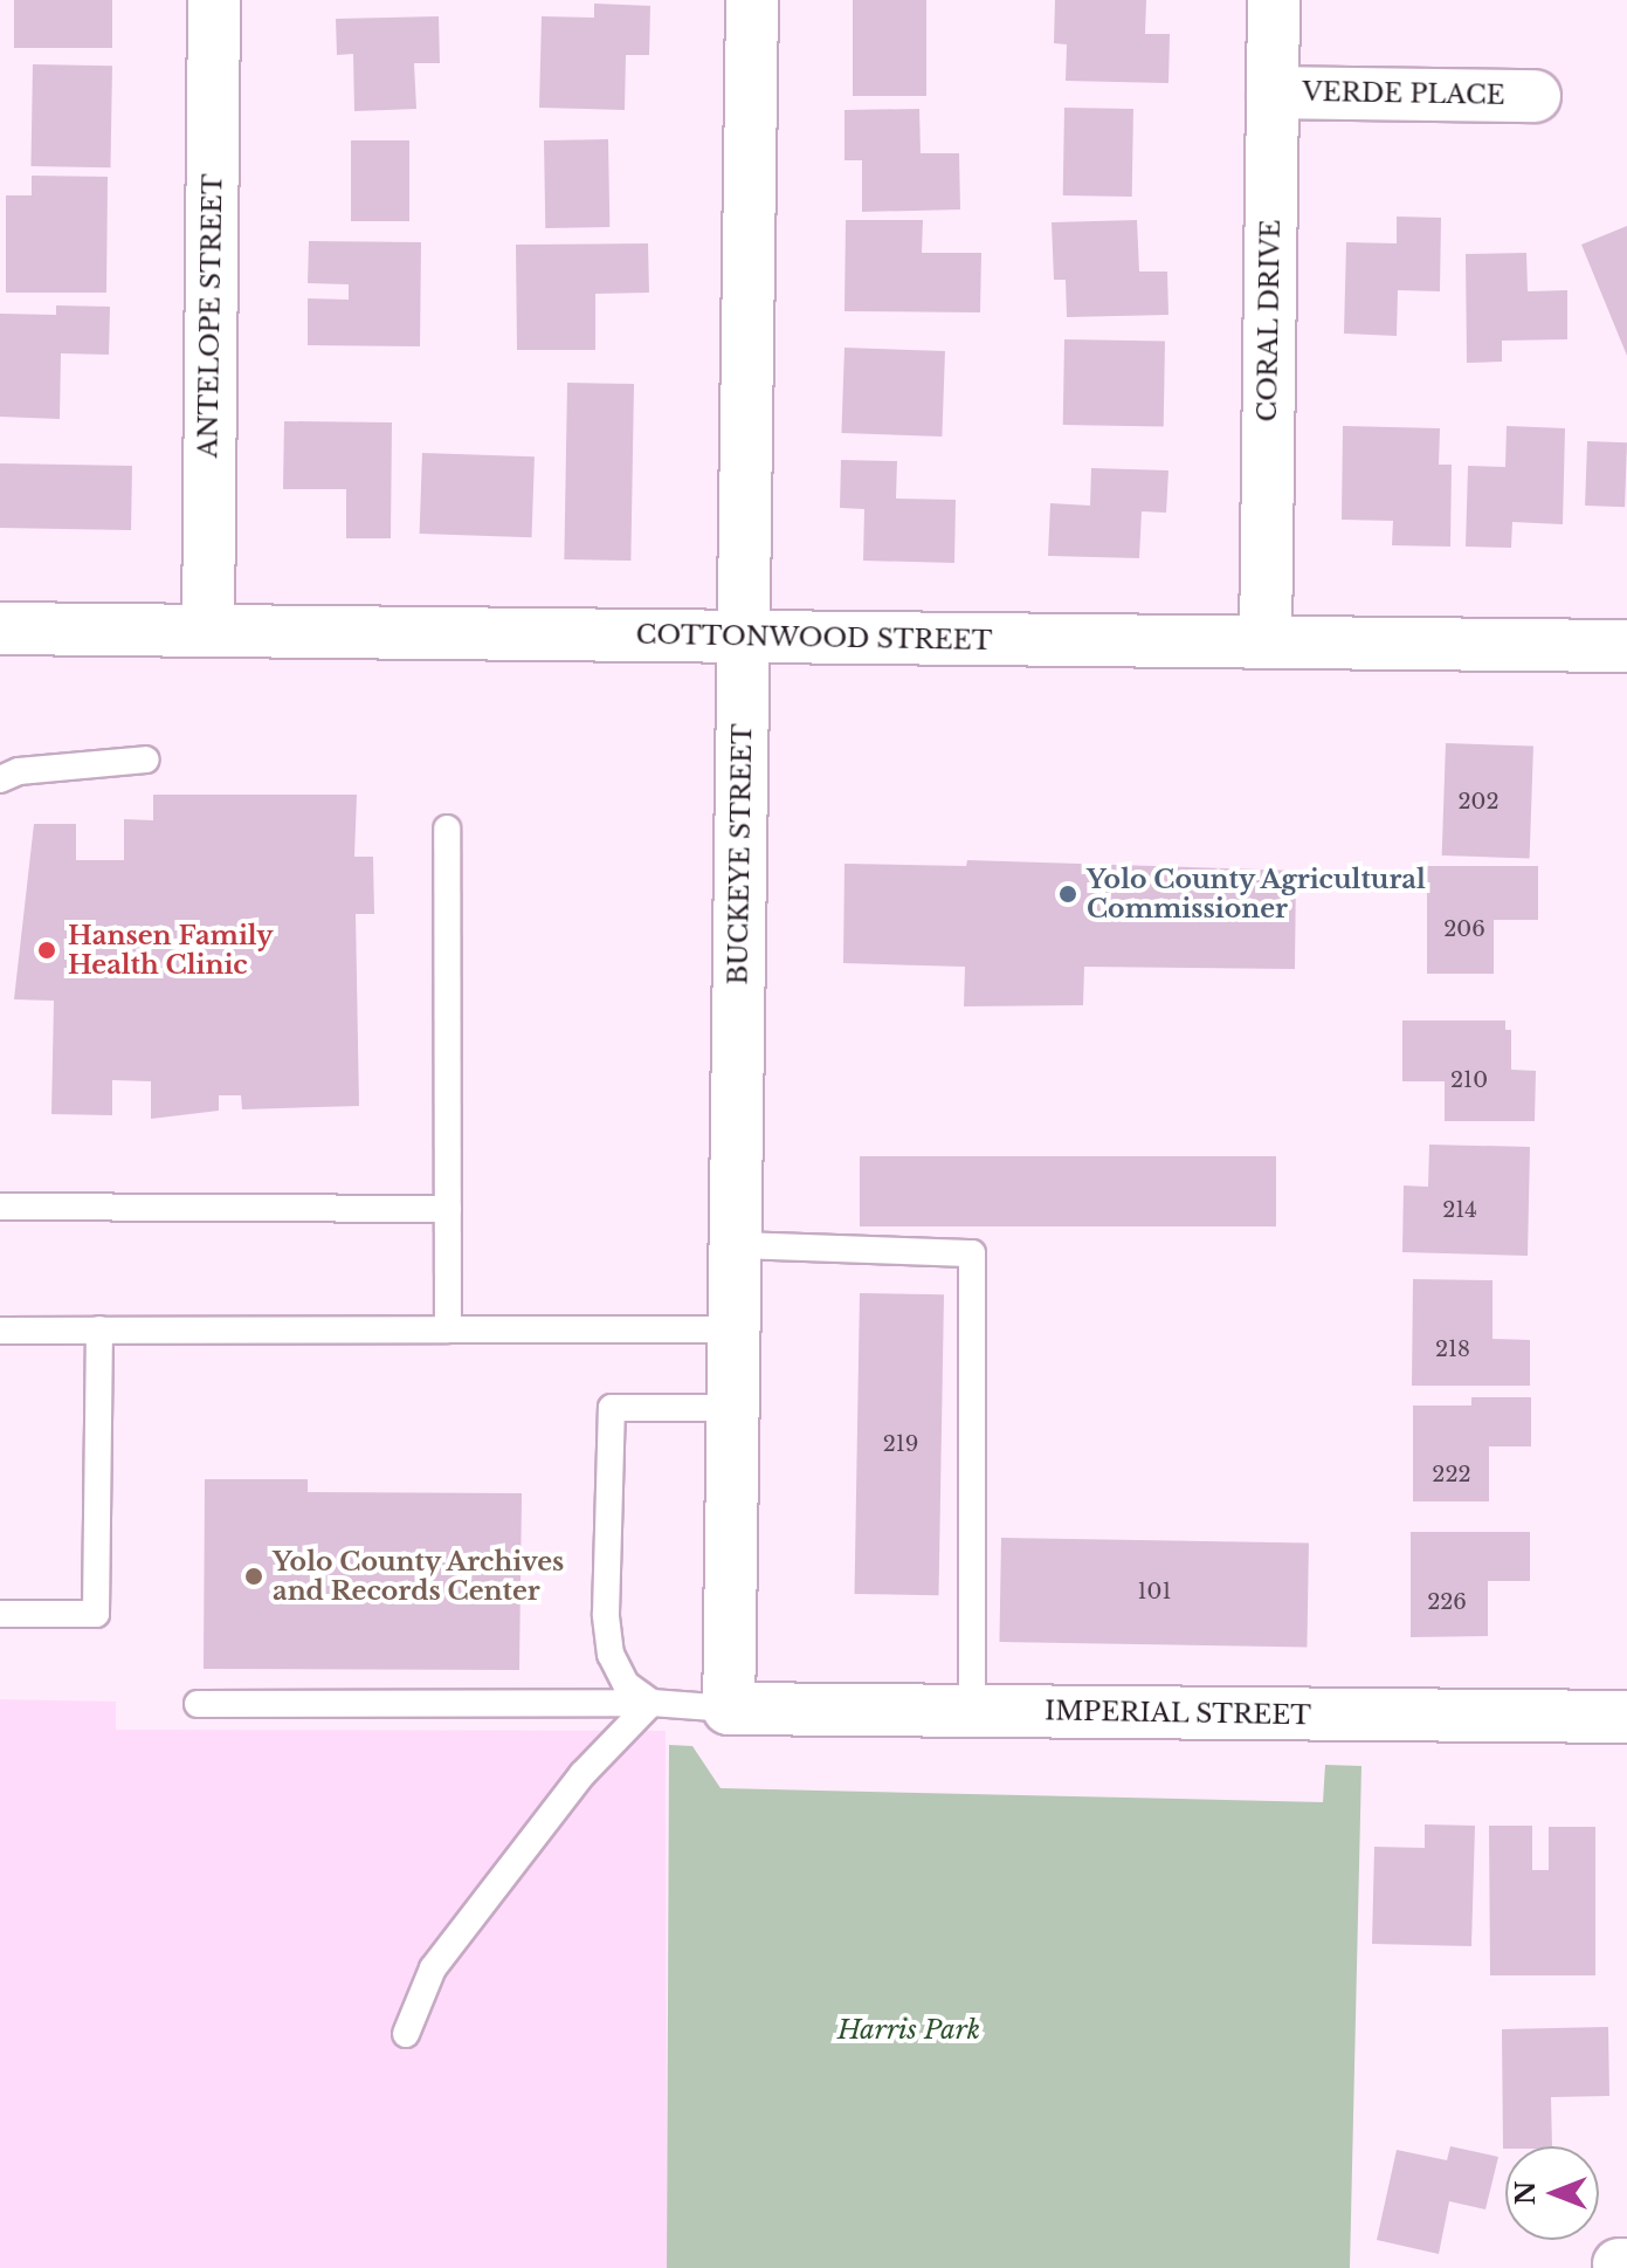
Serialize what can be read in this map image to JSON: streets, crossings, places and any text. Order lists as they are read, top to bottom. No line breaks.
{"streets":{"street":["VERDE PLACE","ANTELOPE STREET","CORAL DRIVE","COTTONWOOD STREET","BUCKEYE STREET","IMPERIAL STREET"]},"crossings":[["VERDE PLACE","CORAL DRIVE"],["ANTELOPE STREET","COTTONWOOD STREET"],["CORAL DRIVE","COTTONWOOD STREET"],["COTTONWOOD STREET","BUCKEYE STREET"],["BUCKEYE STREET","IMPERIAL STREET"]],"parks":["Harris Park"],"places":["Yolo County Agricultural Commissioner","Hansen Family Health Clinic","Yolo County Archives and Records Center"],"house_numbers":["202","206","210","214","218","219","222","101","226"],"north":"left"}
